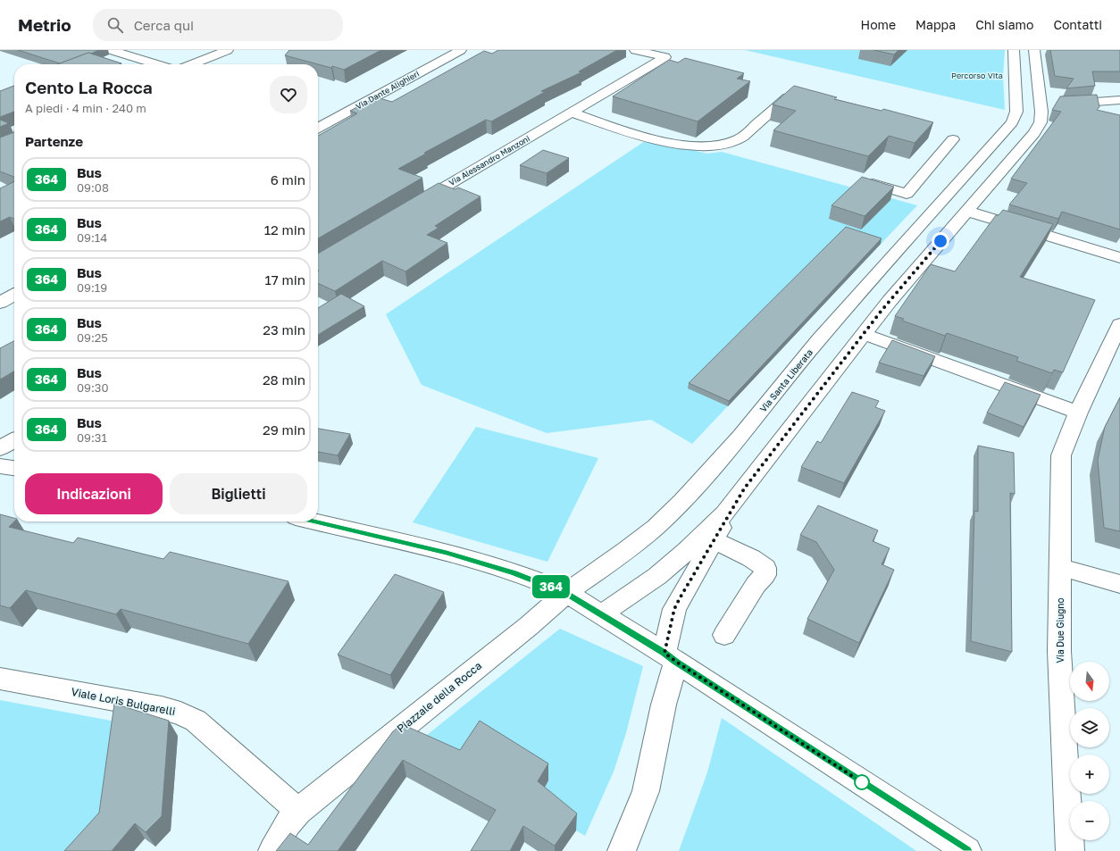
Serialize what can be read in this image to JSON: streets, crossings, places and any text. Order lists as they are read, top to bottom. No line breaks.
{"streets":{"street":["Via Dante Alighieri","Via Alessandro Manzoni","Via Santa Liberata","Via Due Giugno","Piazzale della Rocca","Viale Loris Bulgarelli"]},"crossings":[["Via Santa Liberata","Piazzale della Rocca"],["Piazzale della Rocca","Viale Loris Bulgarelli"]],"parks":["Percorso Vita"],"lines":["bus line 364"],"north":"bottom","page":{"header":"Metrio","search":"Cerca qui","nav":["Home","Mappa","Chi siamo","Contatti"],"on_map":"364","heading":[["Cento La Rocca","A piedi · 4 min · 240 m"],"Partenze"],"list":[{"mark":"364","name":"Bus","note":"09:08","value":"6 min"},{"mark":"364","name":"Bus","note":"09:14","value":"12 min"},{"mark":"364","name":"Bus","note":"09:19","value":"17 min"},{"mark":"364","name":"Bus","note":"09:25","value":"23 min"},{"mark":"364","name":"Bus","note":"09:30","value":"28 min"},{"mark":"364","name":"Bus","note":"09:31","value":"29 min"}],"buttons":["Indicazioni","Biglietti"],"map_buttons":["+","−"]}}
